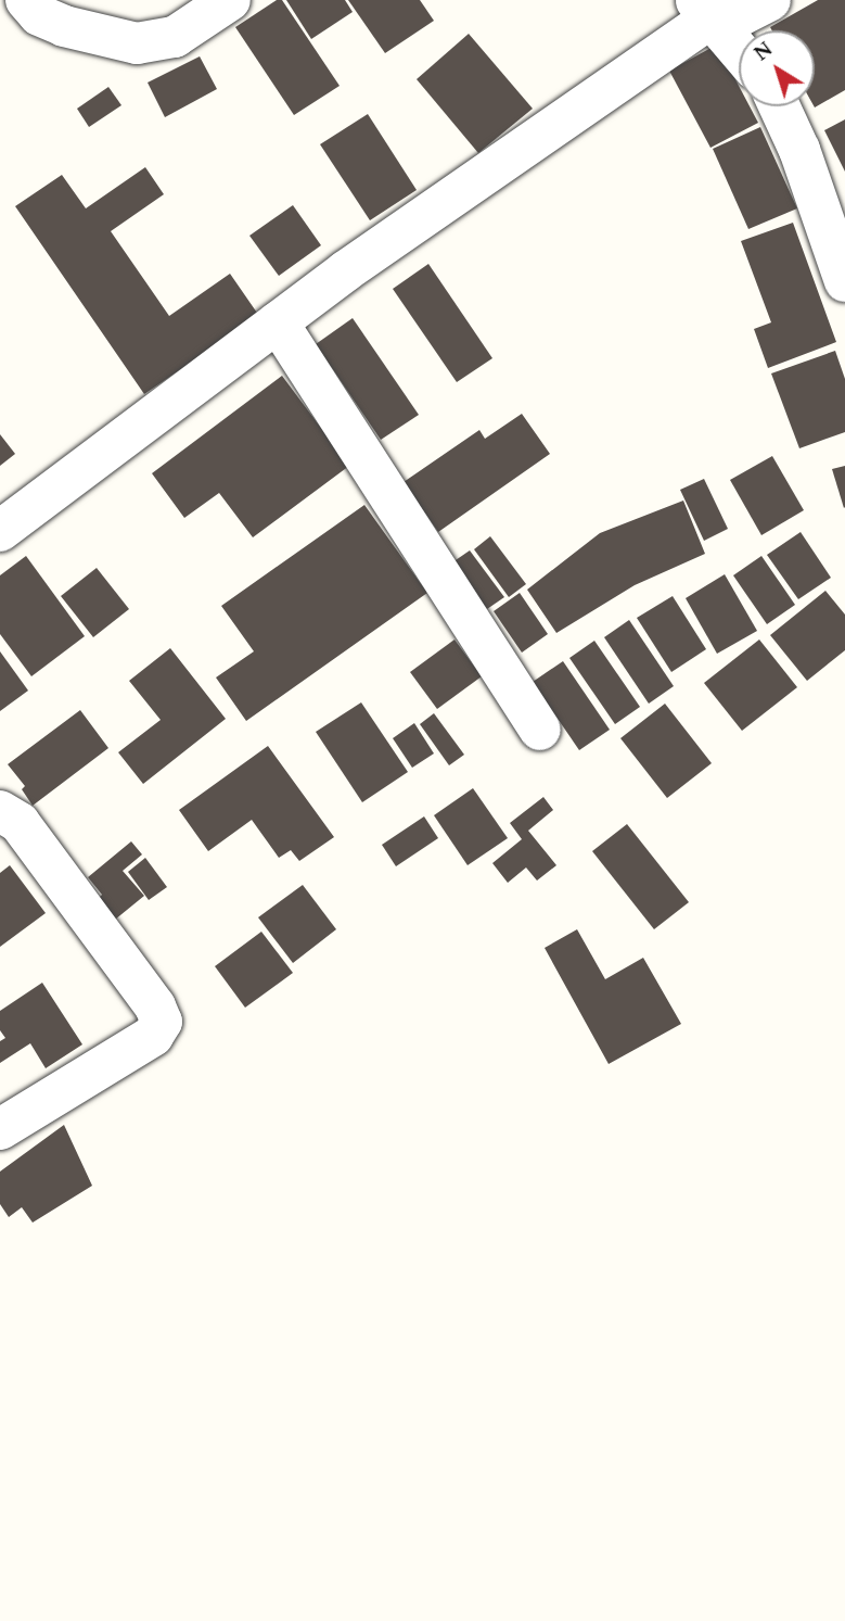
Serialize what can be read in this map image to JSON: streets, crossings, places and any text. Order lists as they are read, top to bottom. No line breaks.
{"north":"top left"}
